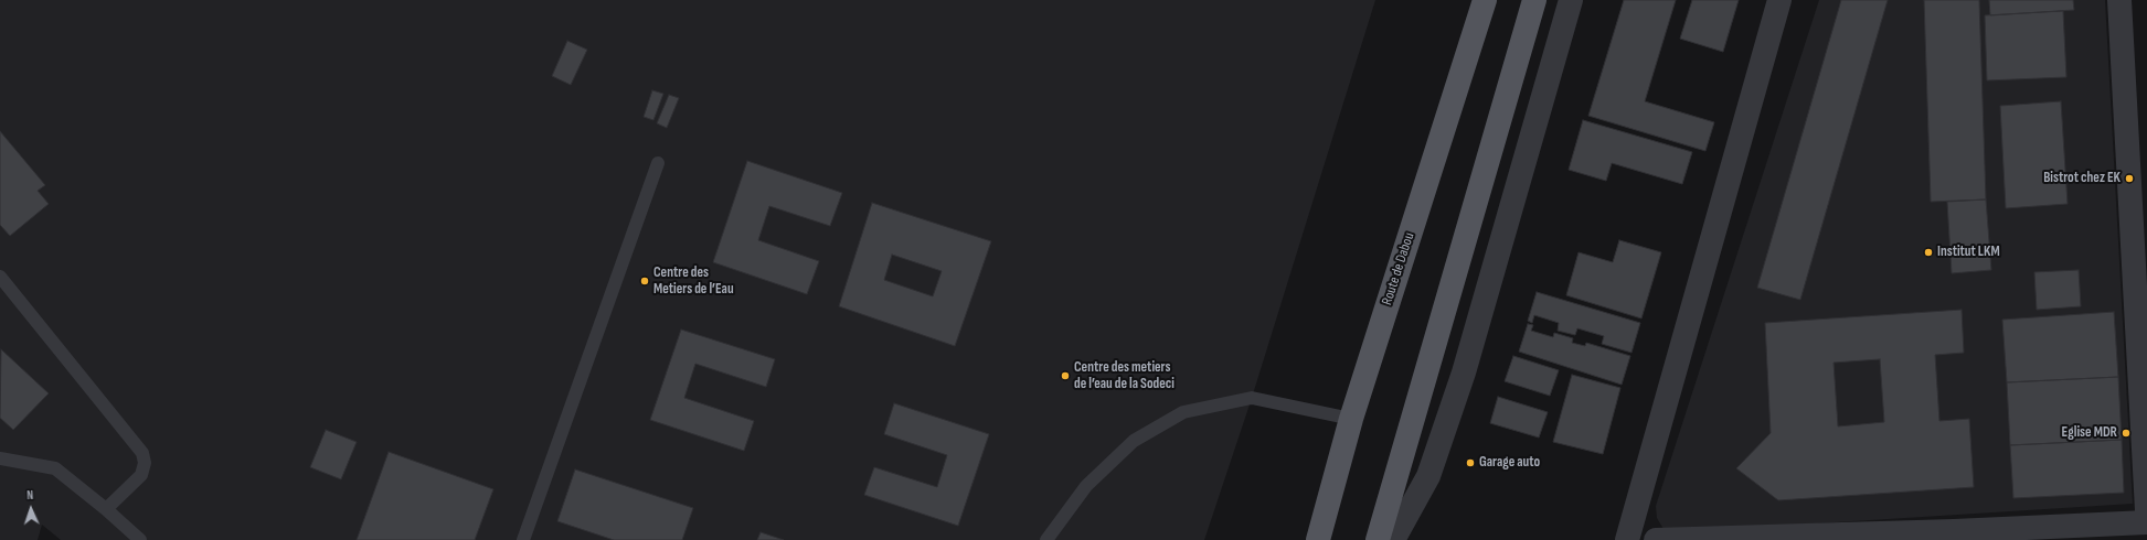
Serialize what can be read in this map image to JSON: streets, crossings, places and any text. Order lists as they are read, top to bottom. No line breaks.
{"streets":{"main road":["Route de Dabou"]},"places":["Bistrot chez EK","Institut LKM","Centre des Metiers de l’Eau","Centre des metiers de l’eau de la Sodeci","Eglise MDR","Garage auto"],"north":"top"}
